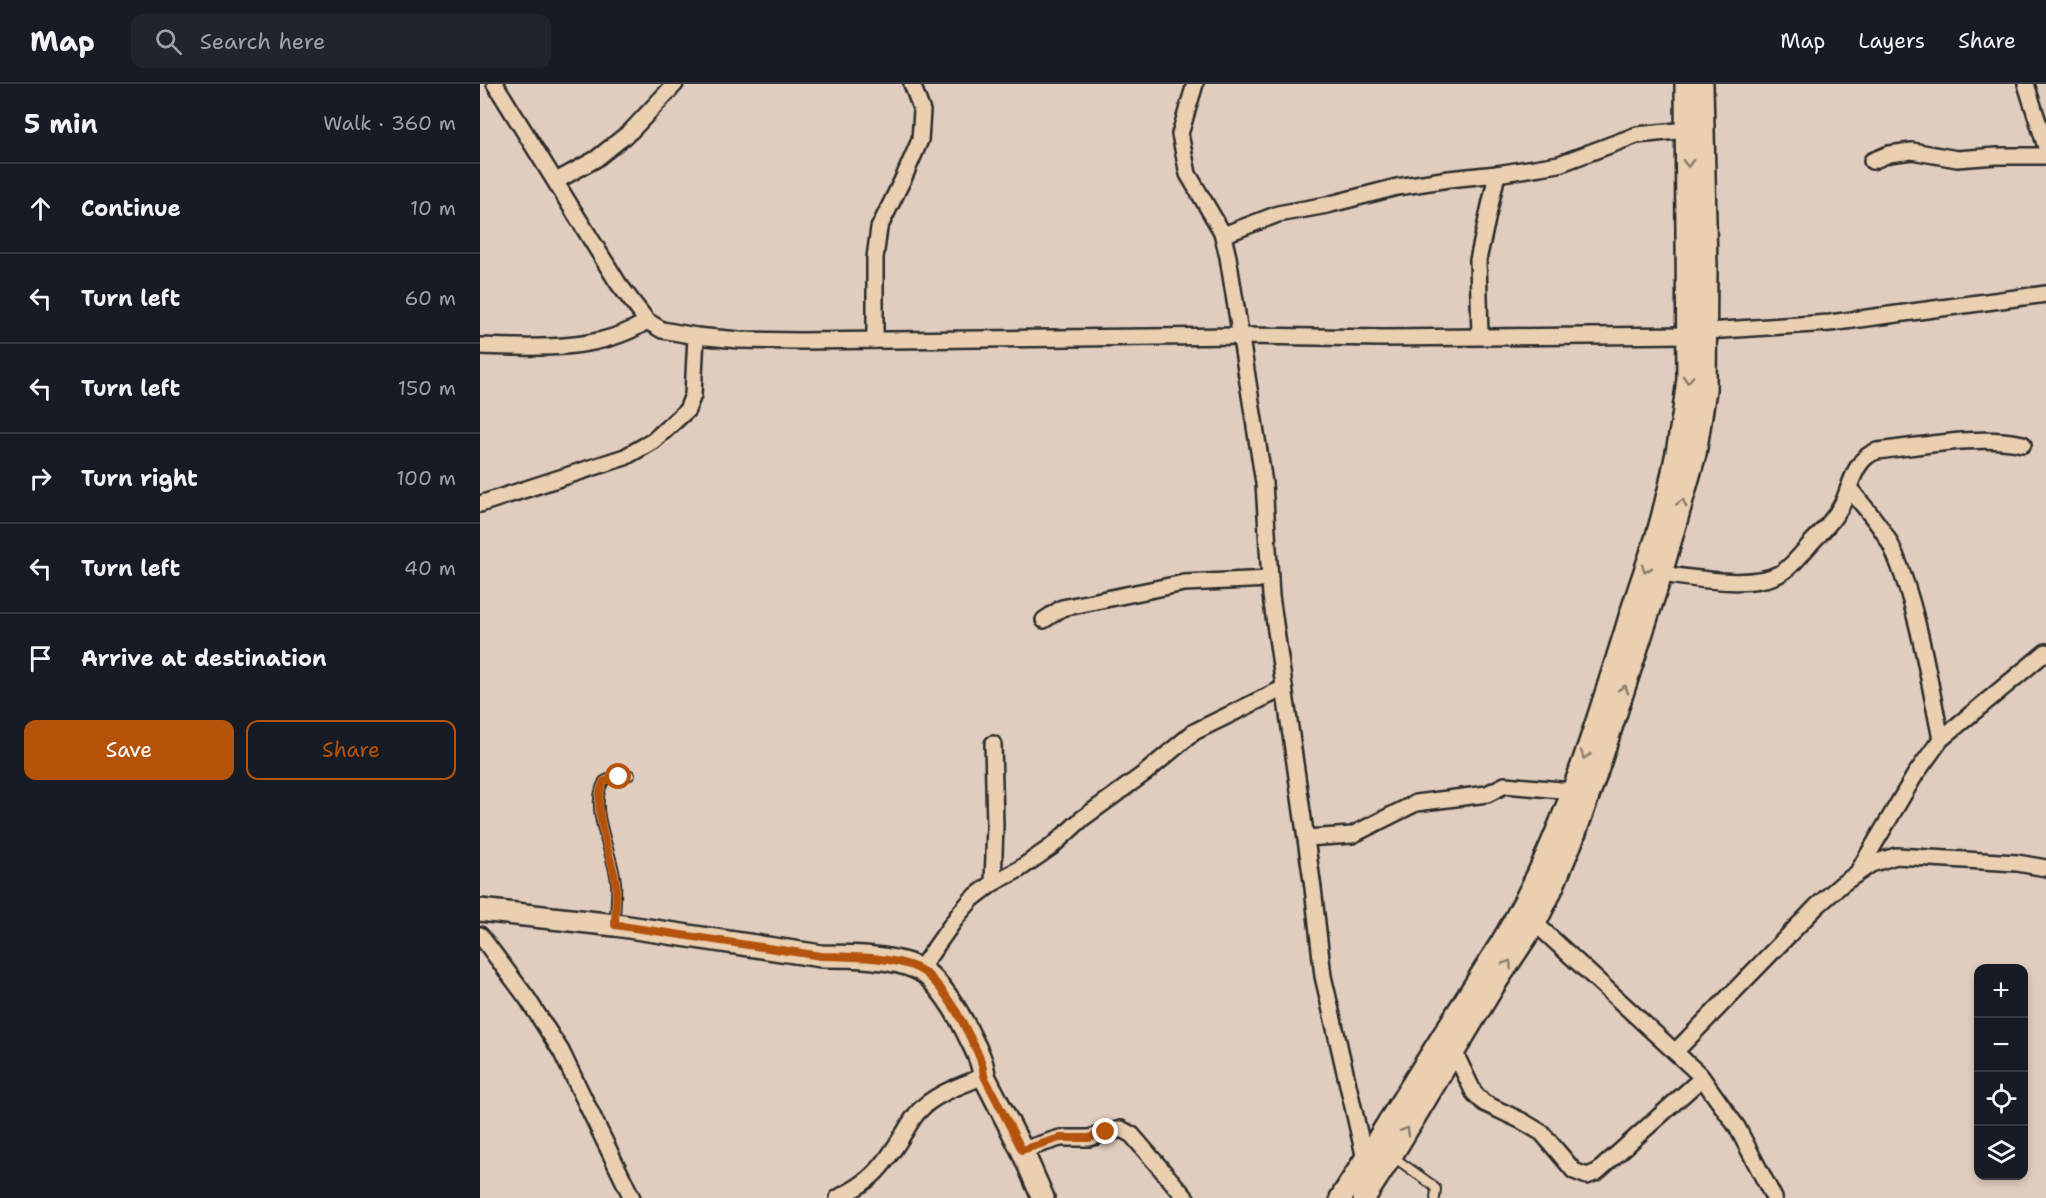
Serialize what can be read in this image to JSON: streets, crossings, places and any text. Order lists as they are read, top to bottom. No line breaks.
{"page":{"header":"Map","search":"Search here","nav":["Map","Layers","Share"],"heading":["5 min","Walk · 360 m"],"list":[["Continue","10 m"],["Turn left","60 m"],["Turn left","150 m"],["Turn right","100 m"],["Turn left","40 m"],"Arrive at destination"],"buttons":["Save","Share"],"map_buttons":["+","−"]}}
